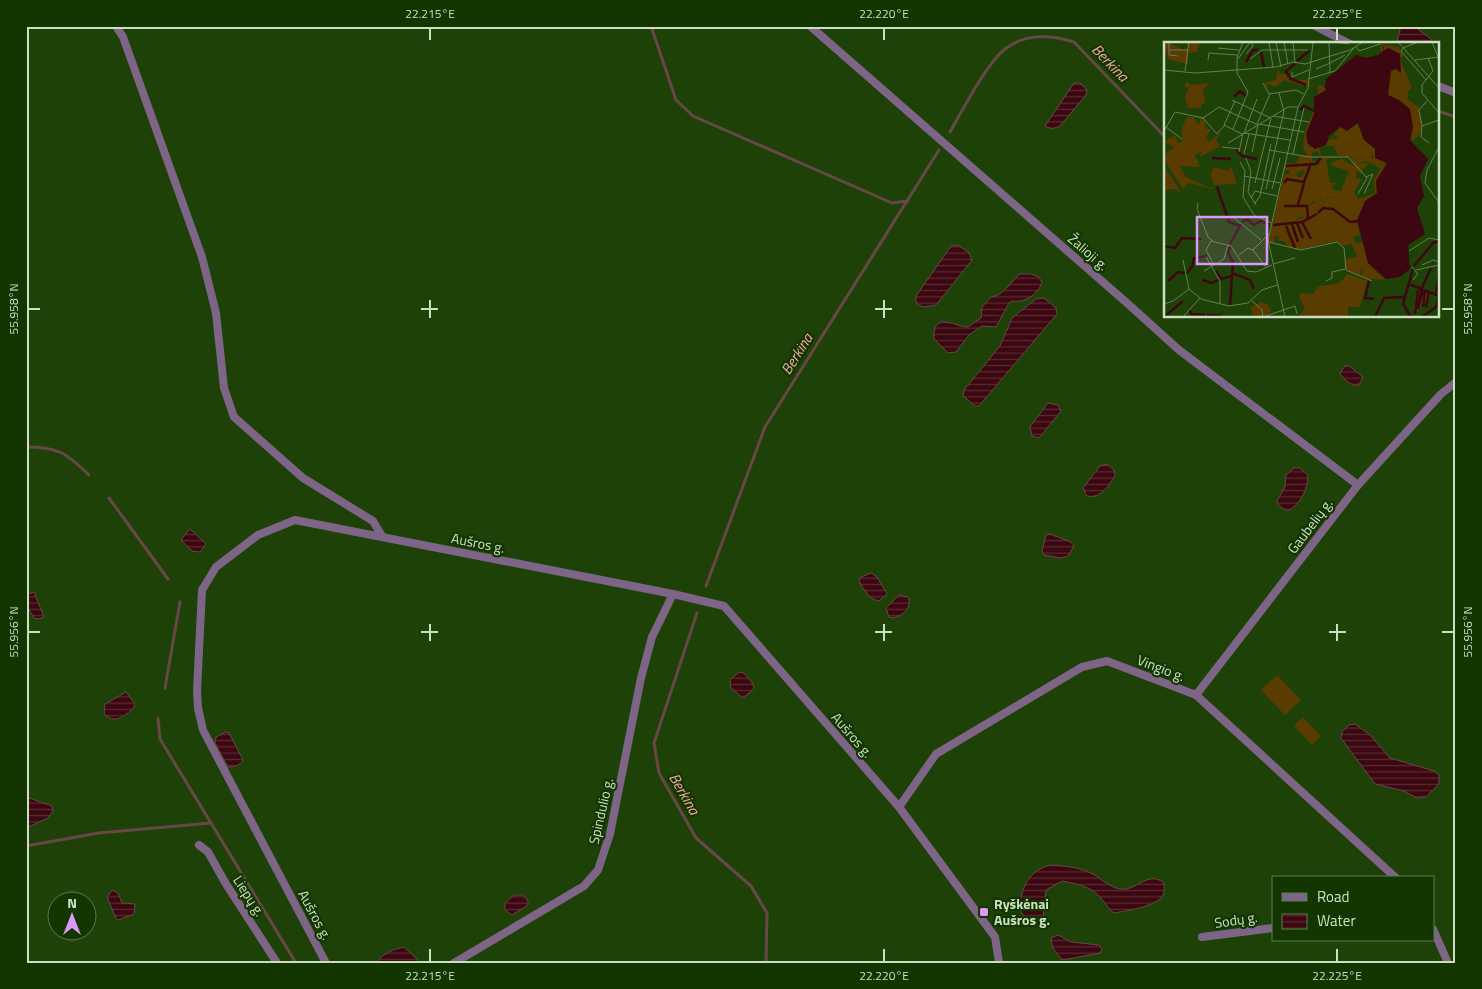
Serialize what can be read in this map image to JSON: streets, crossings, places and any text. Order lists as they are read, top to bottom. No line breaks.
{"streets":{"street":["Žalioji g.","Gaubelių g.","Aušros g.","Vingio g.","Spindulio g.","Liepų g.","Sodų g."]},"crossings":[["Žalioji g.","Gaubelių g."],["Gaubelių g.","Vingio g."],["Aušros g.","Vingio g."],["Aušros g.","Spindulio g."]],"water":["Berkina"],"places":{"transit":["Ryškėnai Aušros g."]},"legend":["Road","Water"],"north":"top","coordinates":["22.215°E","22.220°E","22.225°E","55.958°N","55.956°N"]}
